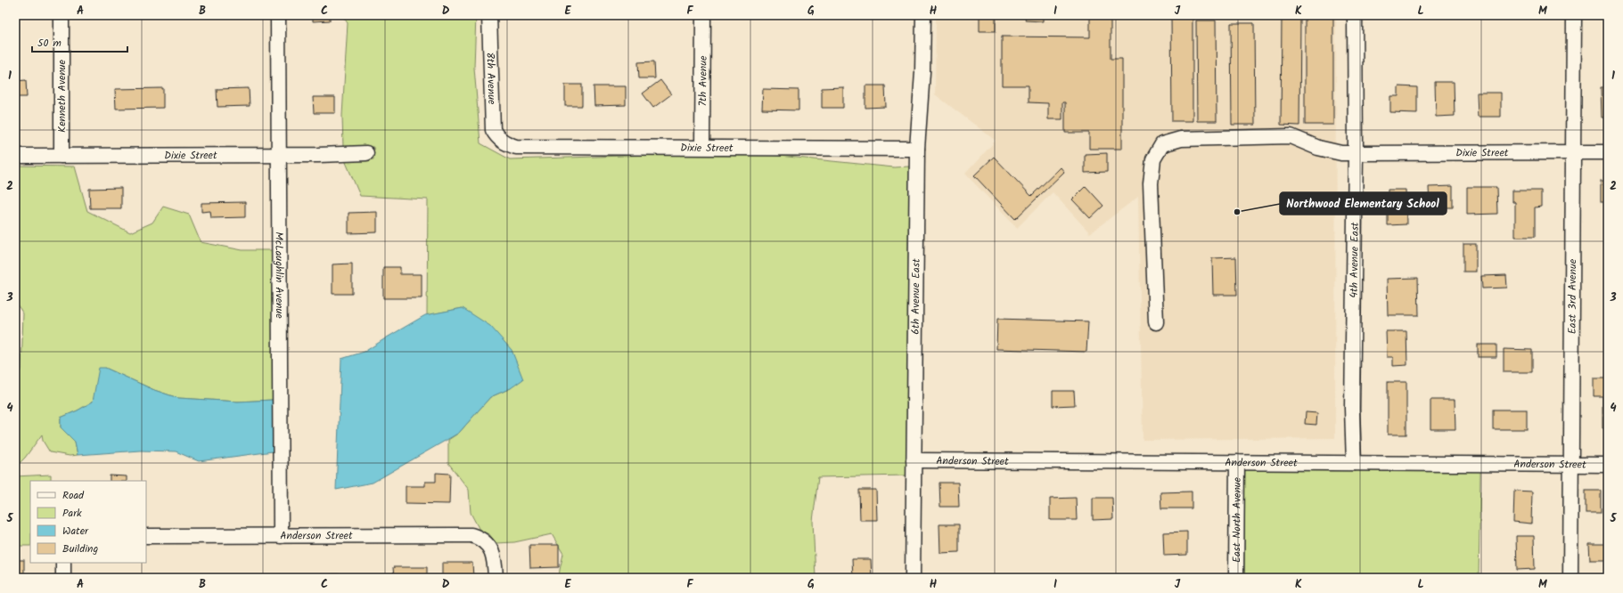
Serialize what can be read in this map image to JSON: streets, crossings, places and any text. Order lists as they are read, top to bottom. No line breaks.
{"streets":{"street":["8th Avenue","7th Avenue","Kenneth Avenue","Dixie Street","4th Avenue East","McLaughlin Avenue","6th Avenue East","East 3rd Avenue","Anderson Street","East North Avenue"]},"crossings":[["8th Avenue","Dixie Street"],["7th Avenue","Dixie Street"],["Kenneth Avenue","Dixie Street"],["Dixie Street","4th Avenue East"],["Dixie Street","McLaughlin Avenue"],["Dixie Street","6th Avenue East"],["Dixie Street","East 3rd Avenue"],["4th Avenue East","Anderson Street"],["McLaughlin Avenue","Anderson Street"],["6th Avenue East","Anderson Street"],["East 3rd Avenue","Anderson Street"],["Anderson Street","East North Avenue"]],"places":["Northwood Elementary School"],"legend":["Road","Park","Water","Building"],"scale_bar":"50 m","grid":{"columns":["A","B","C","D","E","F","G","H","I","J","K","L","M"],"rows":["1","2","3","4","5"]}}
